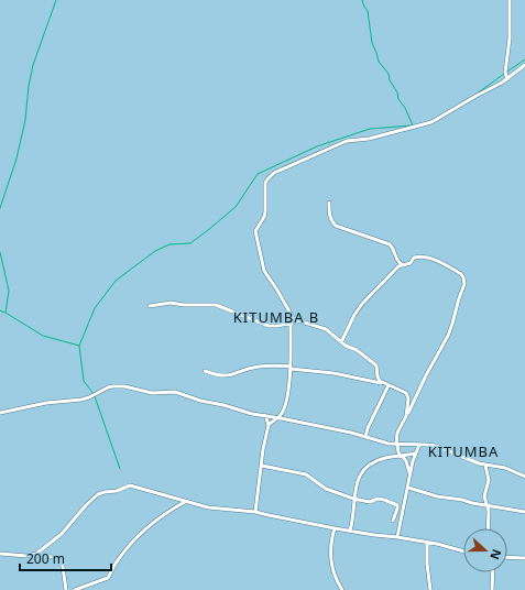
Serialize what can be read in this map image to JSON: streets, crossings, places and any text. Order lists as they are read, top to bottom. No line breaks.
{"districts":["KITUMBA B","KITUMBA"],"scale_bar":"200 m","north":"right"}
